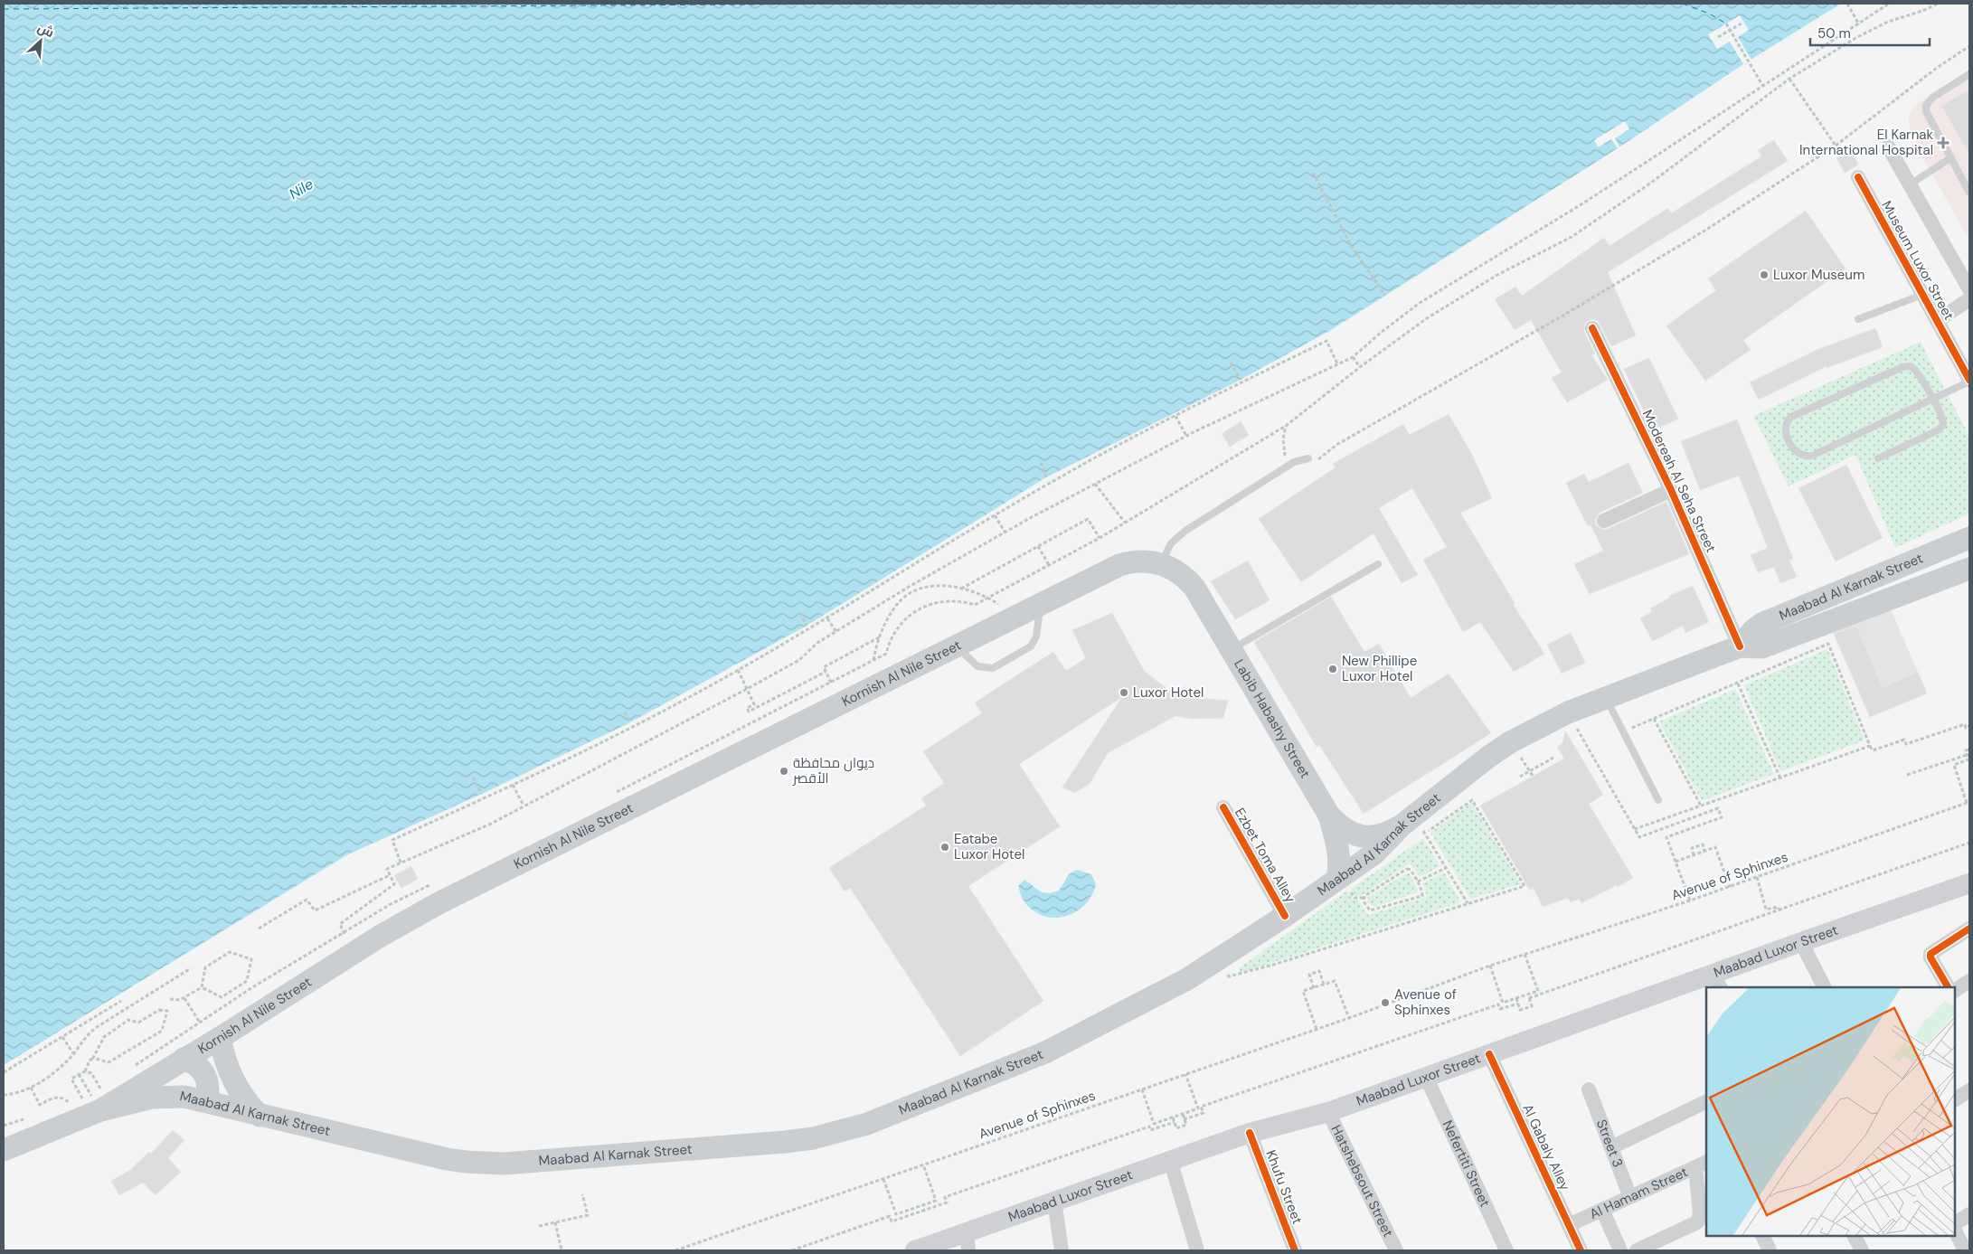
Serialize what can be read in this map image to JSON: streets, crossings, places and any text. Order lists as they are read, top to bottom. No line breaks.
{"streets":{"main road":["Maabad Al Karnak Street","Kornish Al Nile Street","Labib Habashy Street","Maabad Luxor Street"],"street":["Museum Luxor Street","Modereah Al Seha Street","Ezbet Toma Alley","Street 3","Al Gabaly Alley","Nefertiti Street","Hatshebsout Street","Khufu Street","Al Hamam Street"],"path":["Avenue of Sphinxes"]},"crossings":[["Modereah Al Seha Street","Maabad Al Karnak Street"],["Maabad Al Karnak Street","Kornish Al Nile Street"],["Maabad Al Karnak Street","Labib Habashy Street"],["Maabad Al Karnak Street","Ezbet Toma Alley"],["Kornish Al Nile Street","Labib Habashy Street"],["Maabad Luxor Street","Al Gabaly Alley"],["Maabad Luxor Street","Nefertiti Street"],["Maabad Luxor Street","Hatshebsout Street"],["Maabad Luxor Street","Khufu Street"],["Street 3","Al Hamam Street"],["Al Gabaly Alley","Al Hamam Street"]],"water":["Nile"],"places":{"health":["El Karnak International Hospital"],"other":["Luxor Museum","New Phillipe Luxor Hotel","Luxor Hotel","ديوان محافظة الأقصر","Eatabe Luxor Hotel","Avenue of Sphinxes"]},"scale_bar":"50 m","north":"top right"}
